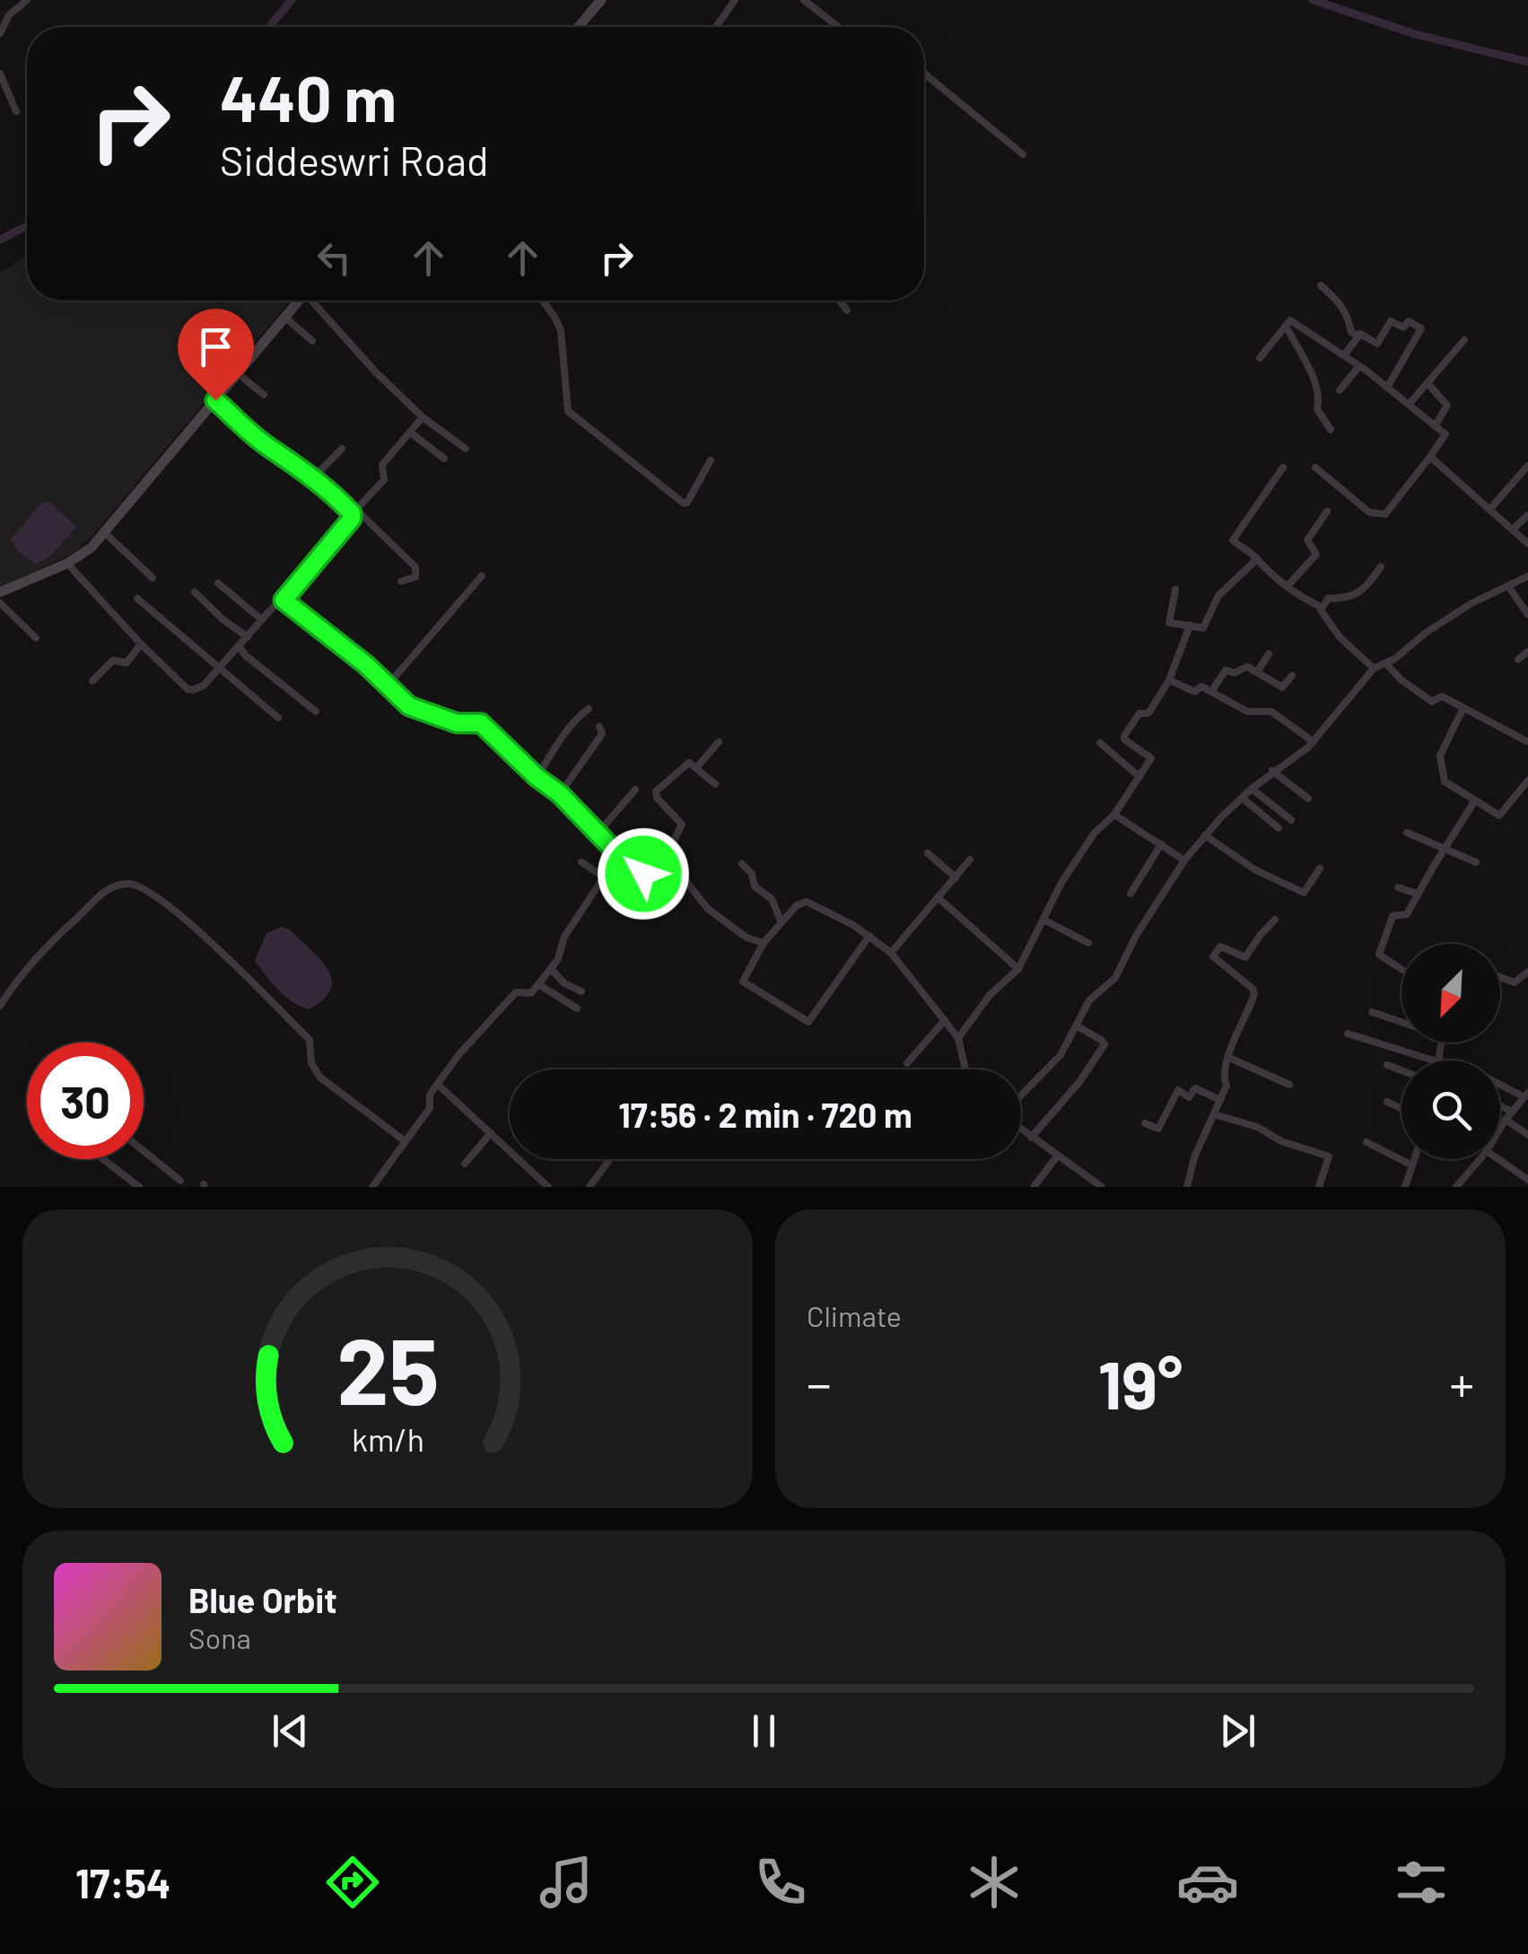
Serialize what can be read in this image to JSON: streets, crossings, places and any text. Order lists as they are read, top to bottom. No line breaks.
{"north":"bottom left","page":{"turn":["440 m","Siddeswri Road"],"limit":"30","trip":"17:56 · 2 min · 720 m","tile":"Climate","heat":["−","19°","+"],"song":["Blue Orbit","Sona"],"tabs":"17:54","gauge":["25","km/h"]}}
